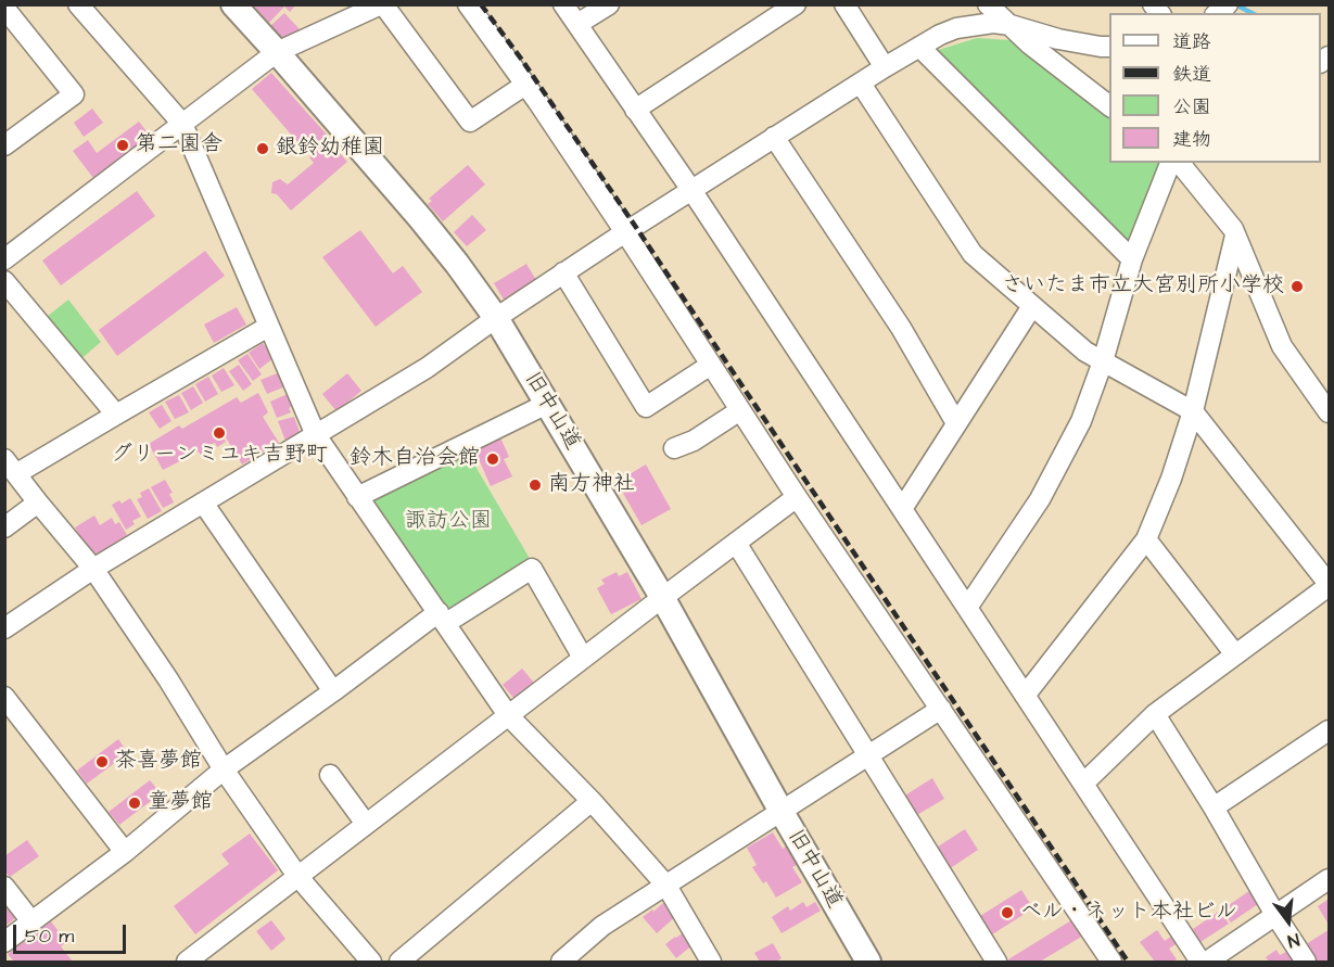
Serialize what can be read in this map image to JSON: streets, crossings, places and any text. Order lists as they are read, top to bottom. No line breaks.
{"streets":{"main road":["旧中山道"]},"parks":["諏訪公園"],"places":["第二園舎","銀鈴幼稚園","さいたま市立大宮別所小学校","グリーンミユキ吉野町","鈴木自治会館","南方神社","茶喜夢館","童夢館","ベル・ネット本社ビル"],"legend":["道路","鉄道","公園","建物"],"scale_bar":"50 m","north":"bottom"}
